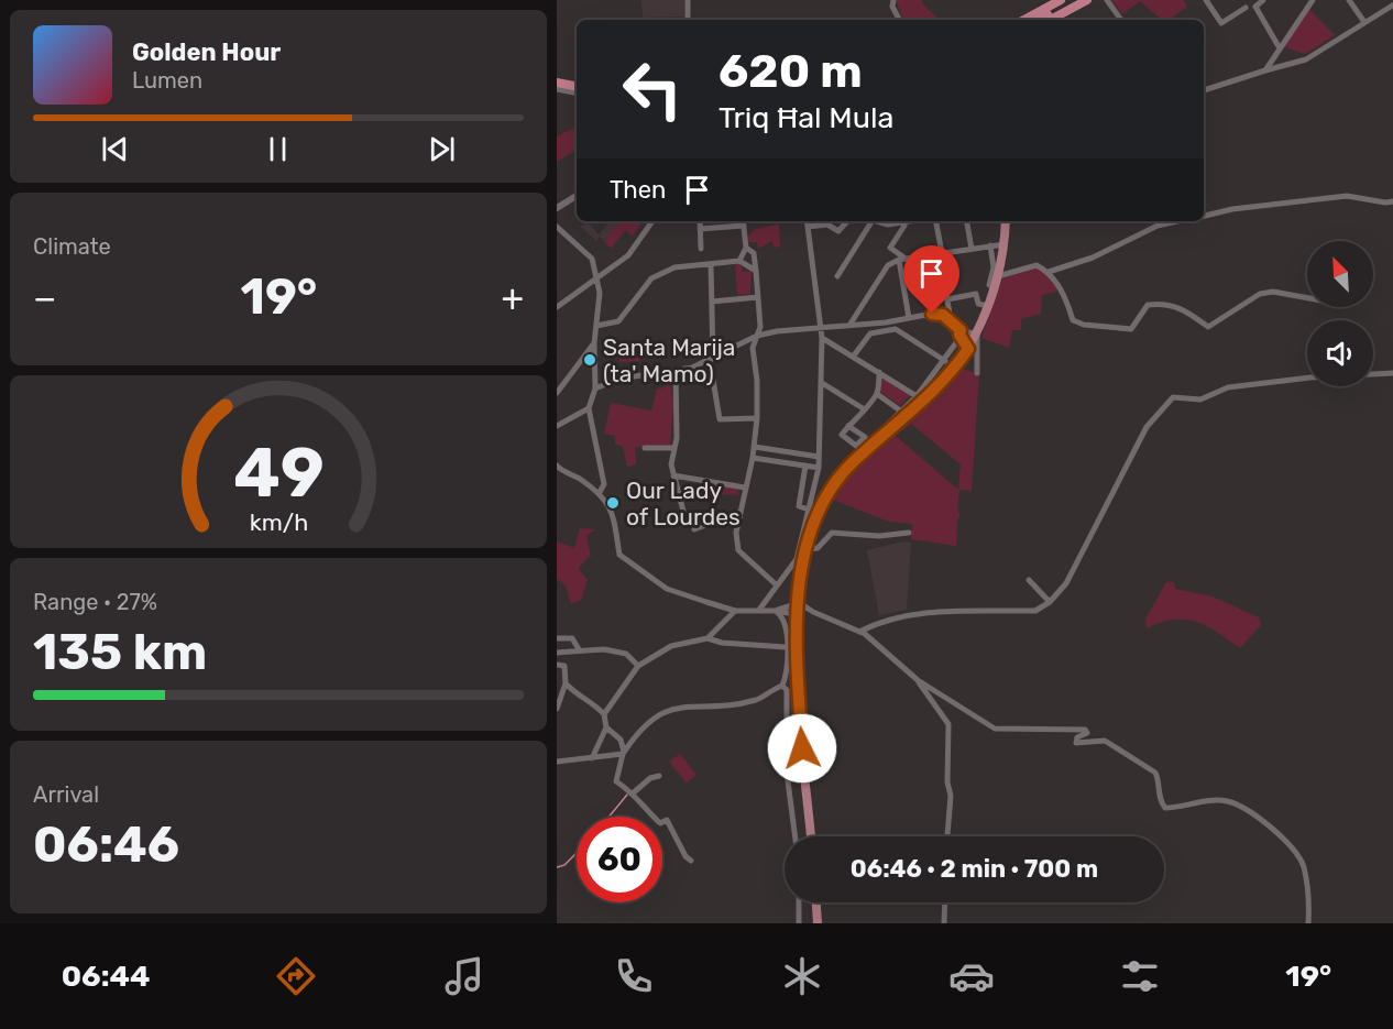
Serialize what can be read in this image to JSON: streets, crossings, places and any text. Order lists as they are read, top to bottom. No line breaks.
{"places":["Santa Marija (ta' Mamo)","Our Lady of Lourdes"],"north":"top left","page":{"turn":["620 m","Triq Ħal Mula"],"song":["Golden Hour","Lumen"],"then":"Then","tile":["Climate",["Range · 27%","135 km"],["Arrival","06:46"]],"heat":["−","19°","+"],"limit":"60","trip":"06:46 · 2 min · 700 m","tabs":["06:44","19°"],"gauge":["49","km/h"]}}
